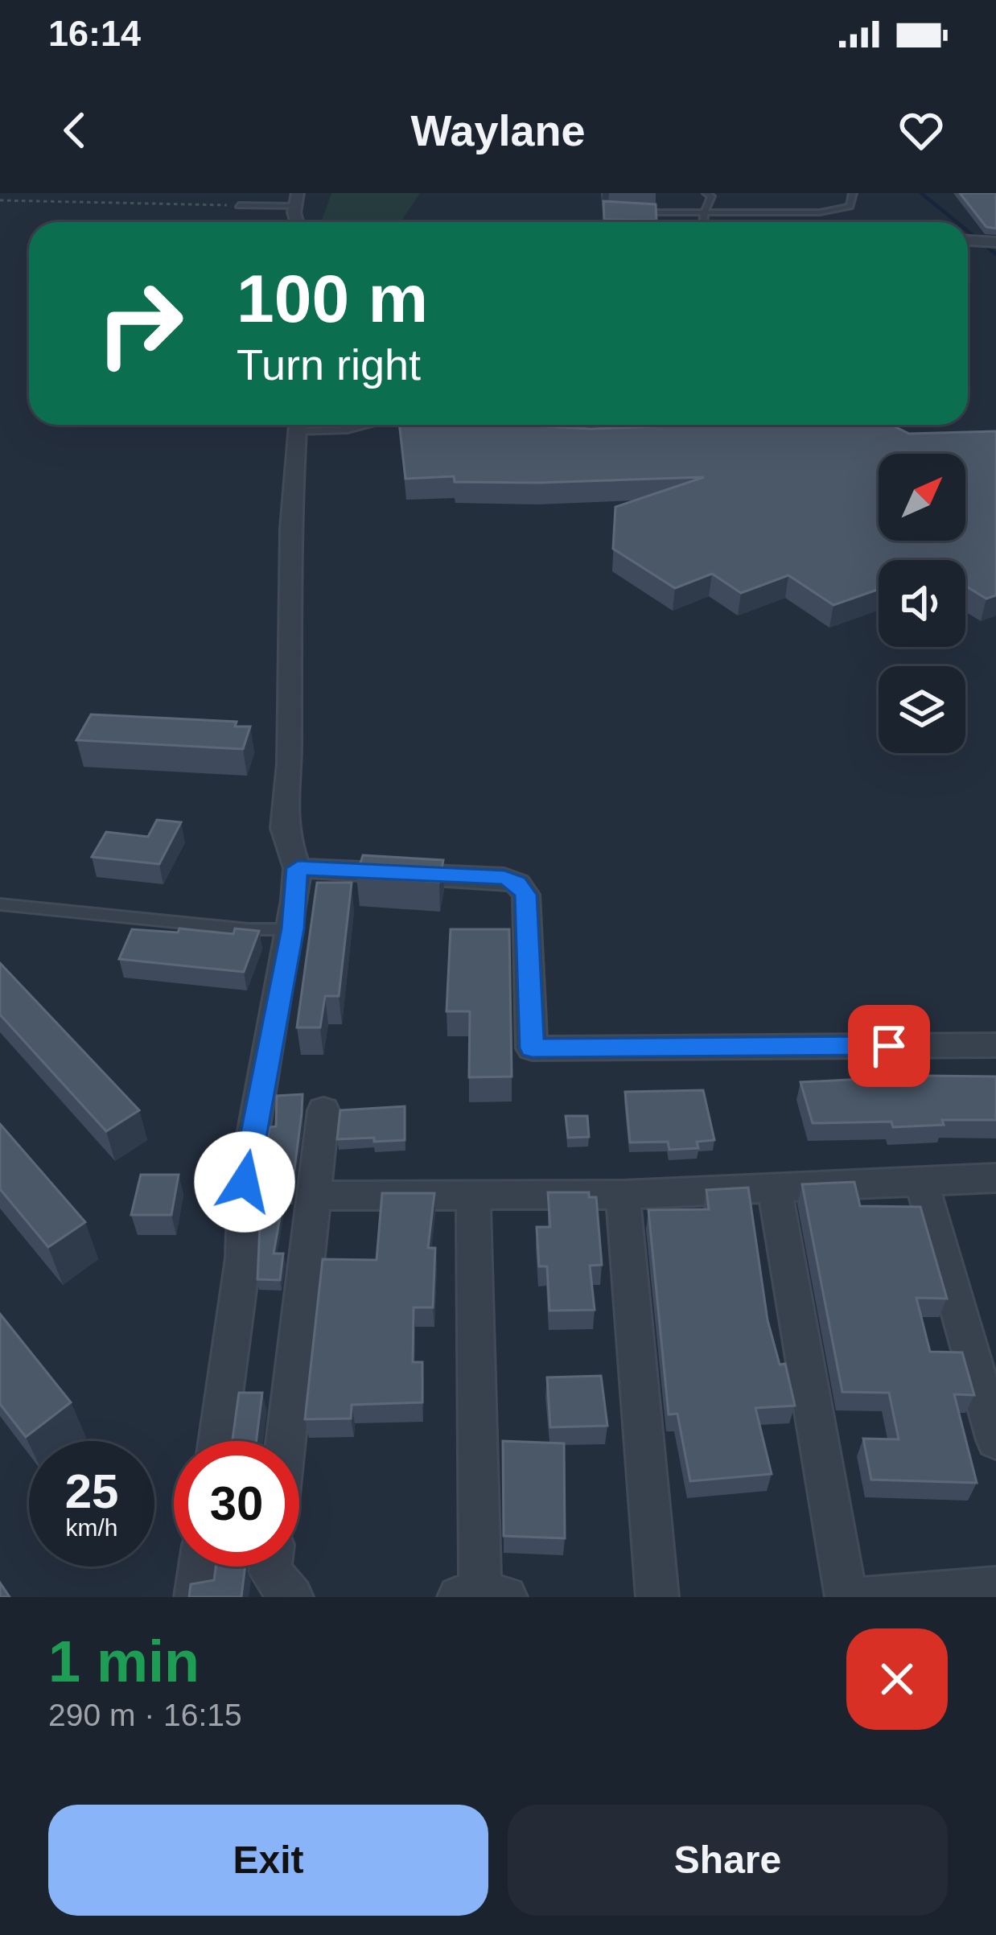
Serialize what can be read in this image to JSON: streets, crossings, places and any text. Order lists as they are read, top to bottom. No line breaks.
{"north":"top right","page":{"status":"16:14","header":"Waylane","turn":["100 m","Turn right"],"speed":"25 km/h","limit":"30","heading":["1 min","290 m · 16:15"],"buttons":["Exit","Share"]}}
